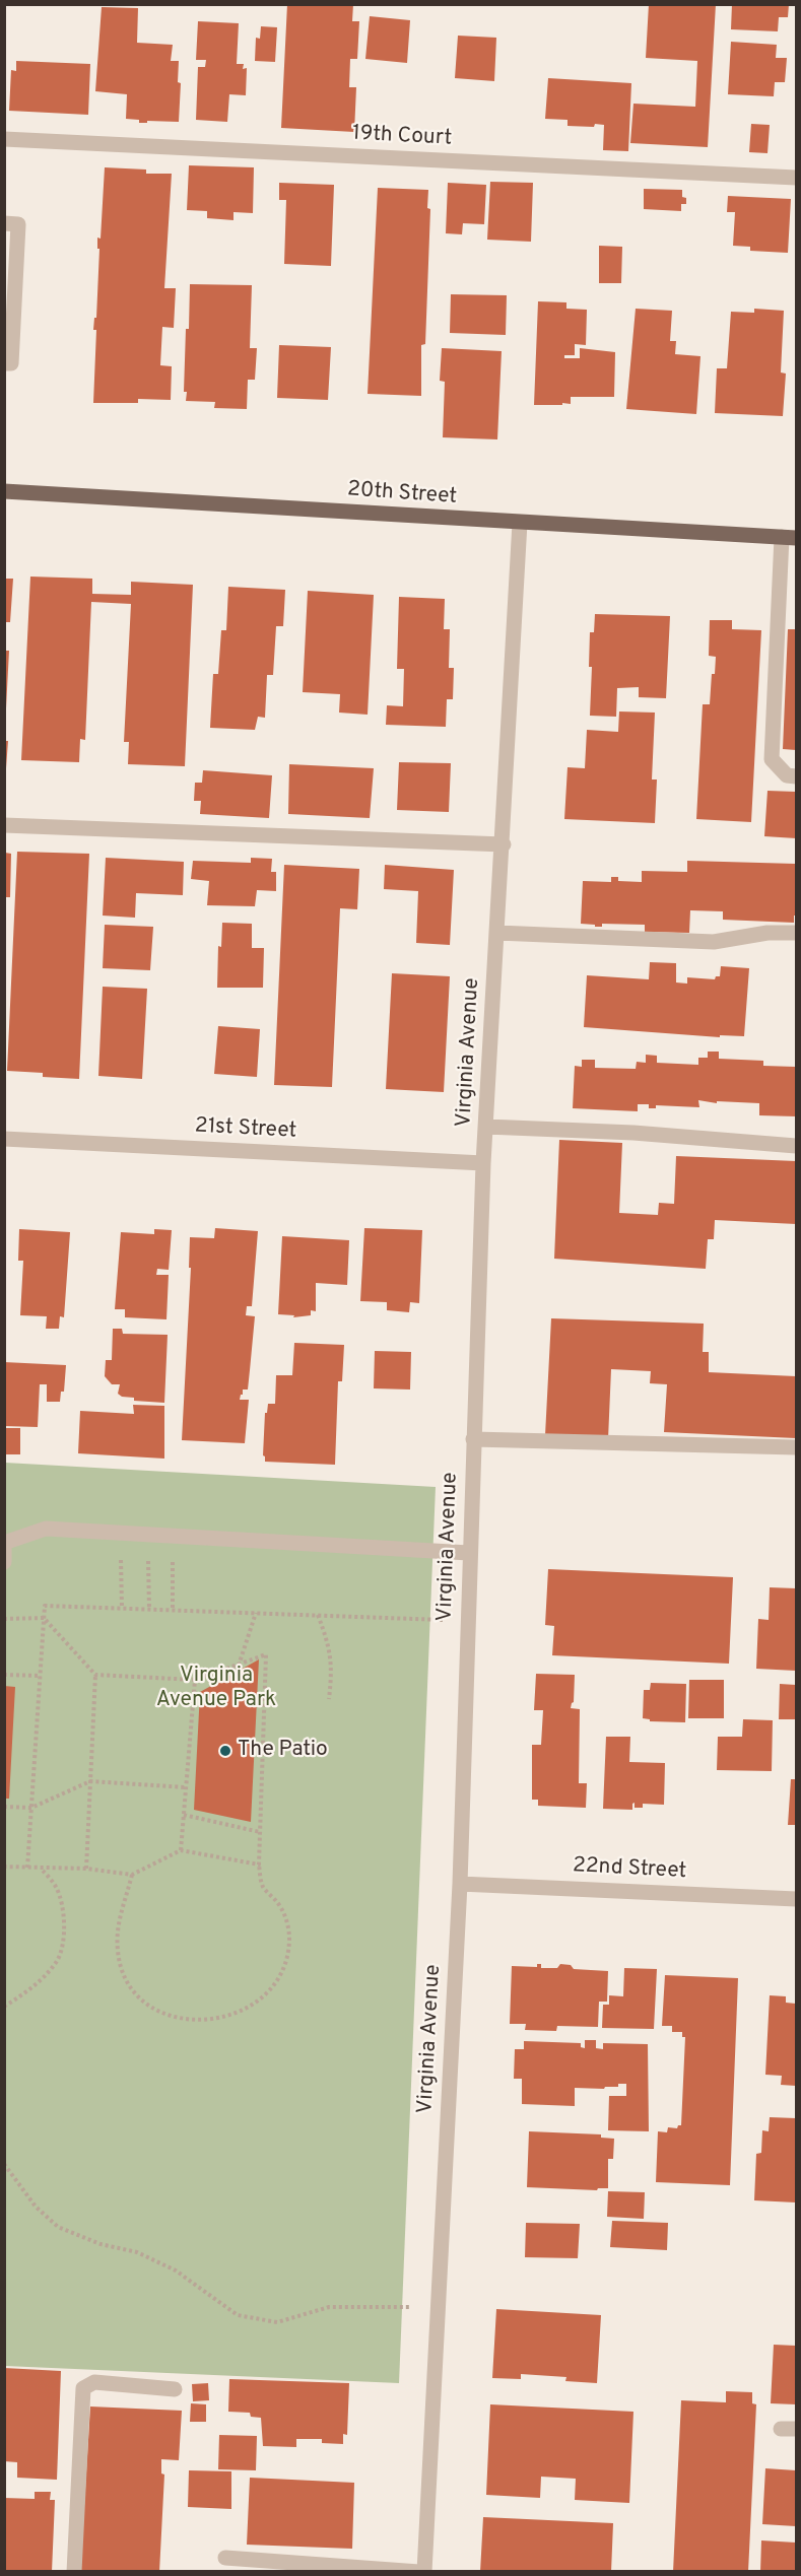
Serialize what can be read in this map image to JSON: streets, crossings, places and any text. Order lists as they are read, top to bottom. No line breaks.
{"streets":{"main road":["20th Street"],"street":["19th Court","Virginia Avenue","21st Street","22nd Street"]},"crossings":[["20th Street","Virginia Avenue"],["Virginia Avenue","21st Street"],["Virginia Avenue","22nd Street"]],"parks":["Virginia Avenue Park"],"places":["The Patio"]}
